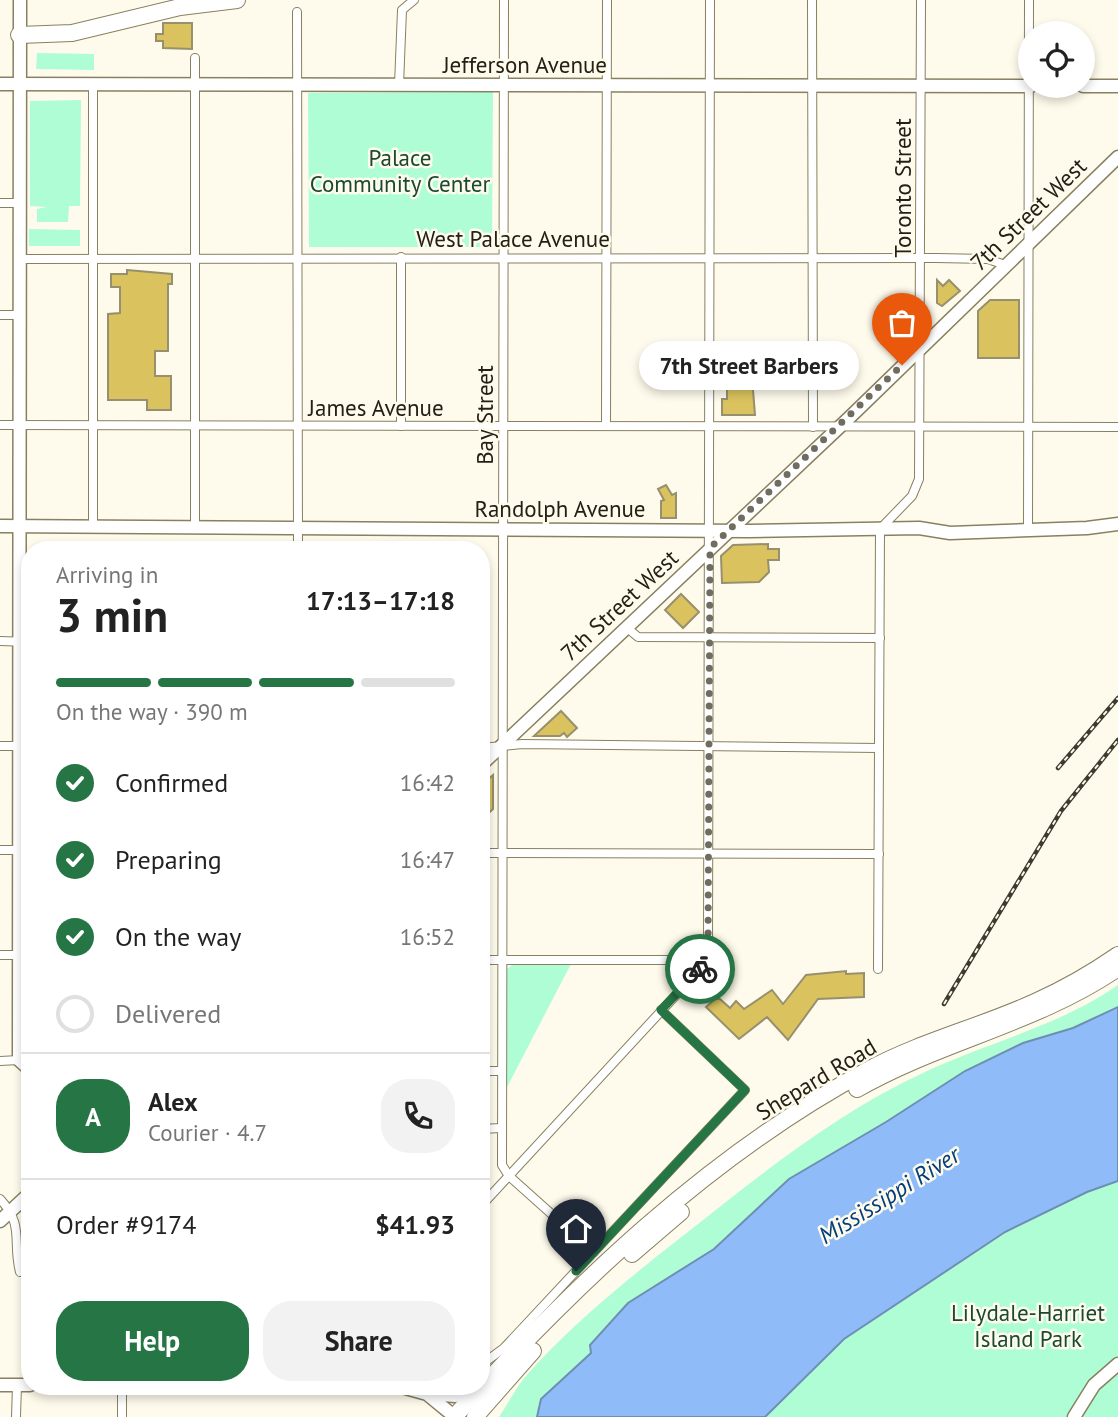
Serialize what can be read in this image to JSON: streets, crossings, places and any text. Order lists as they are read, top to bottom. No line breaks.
{"streets":{"highway":["Shepard Road"],"street":["Jefferson Avenue","Toronto Street","7th Street West","West Palace Avenue","James Avenue","Bay Street","Randolph Avenue"]},"crossings":[["Jefferson Avenue","Toronto Street"],["Jefferson Avenue","Bay Street"],["Toronto Street","7th Street West"],["Toronto Street","West Palace Avenue"],["Toronto Street","James Avenue"],["Toronto Street","Randolph Avenue"],["7th Street West","West Palace Avenue"],["7th Street West","James Avenue"],["7th Street West","Bay Street"],["7th Street West","Randolph Avenue"],["West Palace Avenue","Bay Street"],["James Avenue","Bay Street"],["Bay Street","Randolph Avenue"]],"water":["Mississippi River"],"parks":["Palace Community Center","Lilydale-Harriet Island Park"],"places":["7th Street Barbers"],"page":{"bubble":"7th Street Barbers","heading":["3 min","Arriving in","17:13–17:18"],"panel":["Alex","Courier · 4.7","Order #9174","$41.93"],"bar":"On the way · 390 m","list":[["Confirmed","16:42"],["Preparing","16:47"],["On the way","16:52"],"Delivered"],"round":"A","buttons":["Help","Share"]}}
